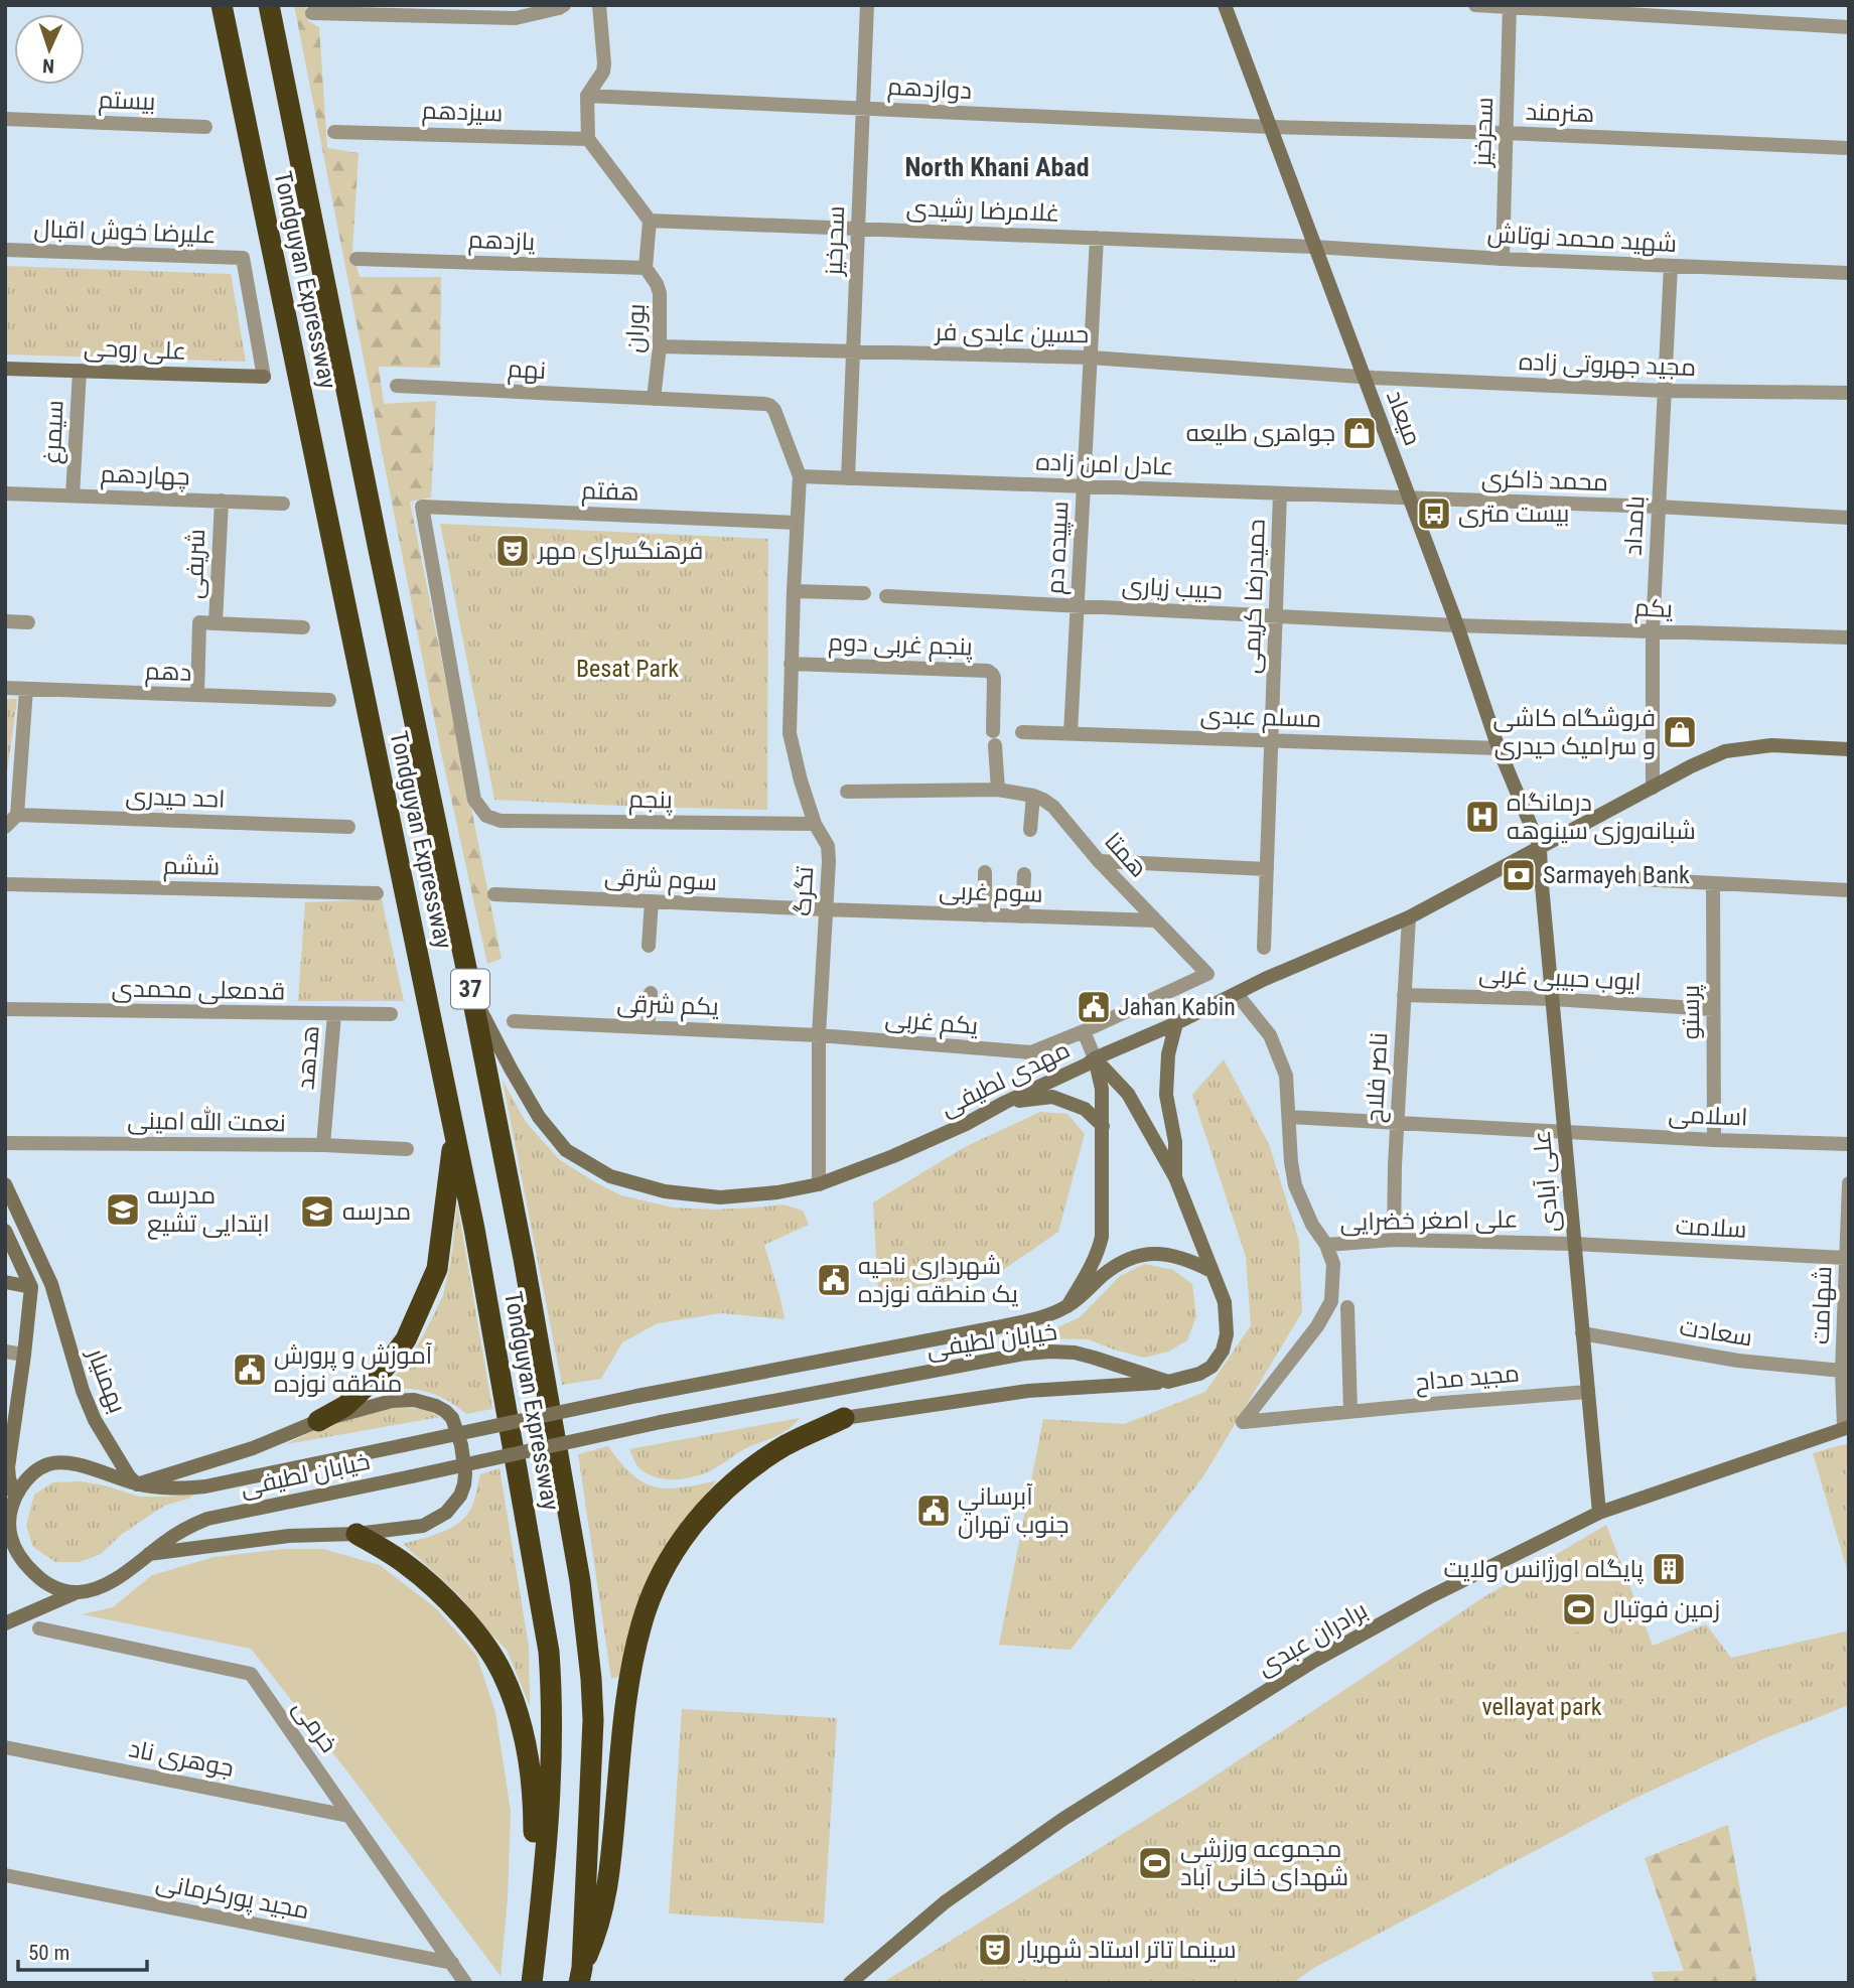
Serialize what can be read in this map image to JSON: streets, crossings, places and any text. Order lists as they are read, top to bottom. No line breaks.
{"streets":{"highway":["Tondguyan Expressway","37"],"main road":["علی روحی","میعاد","مهدی لطیفی","علی آبادی","خیابان لطیفی","بهمنیار","برادران عبدی"],"street":["دوازدهم","بیستم","سیزدهم","هنرمند","سحرخیز","غلامرضا رشیدی","علیرضا خوش اقبال","شهید محمد نوتاش","یازدهم","بوران","حسین عابدی‌ فر","مجید جهروتی زاده","نهم","سیمرغ","عادل امن زاده","چهاردهم","محمد ذاکری","هفتم","بامداد","سپیده دم","شریفی","حبیب زیاری","حمیدرضا کریمی","یکم","پنجم غربی دوم","دهم","مسلم عبدی","احد حیدری","پنجم","همتا","ششم","سوم شرقی","تگرگ","سوم غربی","ایوب حبیبی غربی","قدمعلی محمدی","یکم شرقی","پرستو","یکم غربی","هدهد","ناصر فلاح","اسلامی","نعمت الله امینی","علی اصغر خضرایی","سلامت","شهامت","سعادت","مجید مداح","خرمی","جوهری ناد","مجید پورکرمانی"]},"crossings":[["دوازدهم","هنرمند"],["دوازدهم","سحرخیز"],["دوازدهم","میعاد"],["هنرمند","سحرخیز"],["هنرمند","میعاد"],["سحرخیز","غلامرضا رشیدی"],["سحرخیز","شهید محمد نوتاش"],["سحرخیز","حسین عابدی‌ فر"],["سحرخیز","عادل امن زاده"],["غلامرضا رشیدی","شهید محمد نوتاش"],["غلامرضا رشیدی","بوران"],["غلامرضا رشیدی","میعاد"],["غلامرضا رشیدی","سپیده دم"],["علیرضا خوش اقبال","علی روحی"],["شهید محمد نوتاش","میعاد"],["شهید محمد نوتاش","بامداد"],["یازدهم","بوران"],["Tondguyan Expressway","مهدی لطیفی"],["بوران","حسین عابدی‌ فر"],["بوران","نهم"],["حسین عابدی‌ فر","مجید جهروتی زاده"],["حسین عابدی‌ فر","میعاد"],["حسین عابدی‌ فر","سپیده دم"],["علی روحی","سیمرغ"],["مجید جهروتی زاده","میعاد"],["مجید جهروتی زاده","بامداد"],["میعاد","عادل امن زاده"],["میعاد","محمد ذاکری"],["میعاد","حبیب زیاری"],["میعاد","یکم"],["میعاد","مسلم عبدی"],["میعاد","مهدی لطیفی"],["میعاد","علی آبادی"],["سیمرغ","چهاردهم"],["عادل امن زاده","محمد ذاکری"],["عادل امن زاده","سپیده دم"],["عادل امن زاده","حمیدرضا کریمی"],["چهاردهم","شریفی"],["محمد ذاکری","بامداد"],["هفتم","پنجم"],["هفتم","تگرگ"],["بامداد","یکم"],["بامداد","مهدی لطیفی"],["سپیده دم","حبیب زیاری"],["سپیده دم","مسلم عبدی"],["شریفی","دهم"],["حبیب زیاری","حمیدرضا کریمی"],["حبیب زیاری","یکم"],["حمیدرضا کریمی","مسلم عبدی"],["پنجم غربی دوم","همتا"],["پنجم غربی دوم","تگرگ"],["پنجم","تگرگ"],["همتا","سوم غربی"],["همتا","یکم غربی"],["سوم شرقی","تگرگ"],["سوم شرقی","سوم غربی"],["تگرگ","سوم غربی"],["تگرگ","یکم شرقی"],["تگرگ","یکم غربی"],["تگرگ","مهدی لطیفی"],["ایوب حبیبی غربی","پرستو"],["ایوب حبیبی غربی","ناصر فلاح"],["ایوب حبیبی غربی","علی آبادی"],["قدمعلی محمدی","هدهد"],["یکم شرقی","یکم غربی"],["پرستو","اسلامی"],["هدهد","نعمت الله امینی"],["ناصر فلاح","مهدی لطیفی"],["ناصر فلاح","اسلامی"],["ناصر فلاح","علی اصغر خضرایی"],["مهدی لطیفی","علی آبادی"],["اسلامی","علی آبادی"],["علی آبادی","علی اصغر خضرایی"],["علی آبادی","سلامت"],["علی آبادی","سعادت"],["علی آبادی","مجید مداح"],["علی آبادی","برادران عبدی"],["علی اصغر خضرایی","سلامت"],["علی اصغر خضرایی","مجید مداح"],["سلامت","شهامت"],["شهامت","سعادت"],["شهامت","برادران عبدی"],["خیابان لطیفی","بهمنیار"],["خرمی","جوهری ناد"],["خرمی","مجید پورکرمانی"]],"districts":["North Khani Abad"],"parks":["Besat Park","vellayat park"],"places":{"shop":["جواهری طلیعه","فروشگاه کاشی و سرامیک حیدری"],"bus stop":["بیست متری"],"theatre":["فرهنگسرای مهر","سینما تاتر استاد شهریار"],"hospital":["درمانگاه شبانه‌روزی سینوهه"],"bank":["Sarmayeh Bank"],"public building":["Jahan Kabin","شهرداری ناحیه یک منطقه نوزده","آموزش و پرورش منطقه نوزده","آبرساني جنوب تهران"],"school or university":["مدرسه ابتدایی تشیع","مدرسه"],"building":["پایگاه اورژانس ولایت"],"sports":["زمین فوتبال","مجموعه ورزشی شهدای خانی آباد"]},"scale_bar":"50 m","north":"bottom"}
